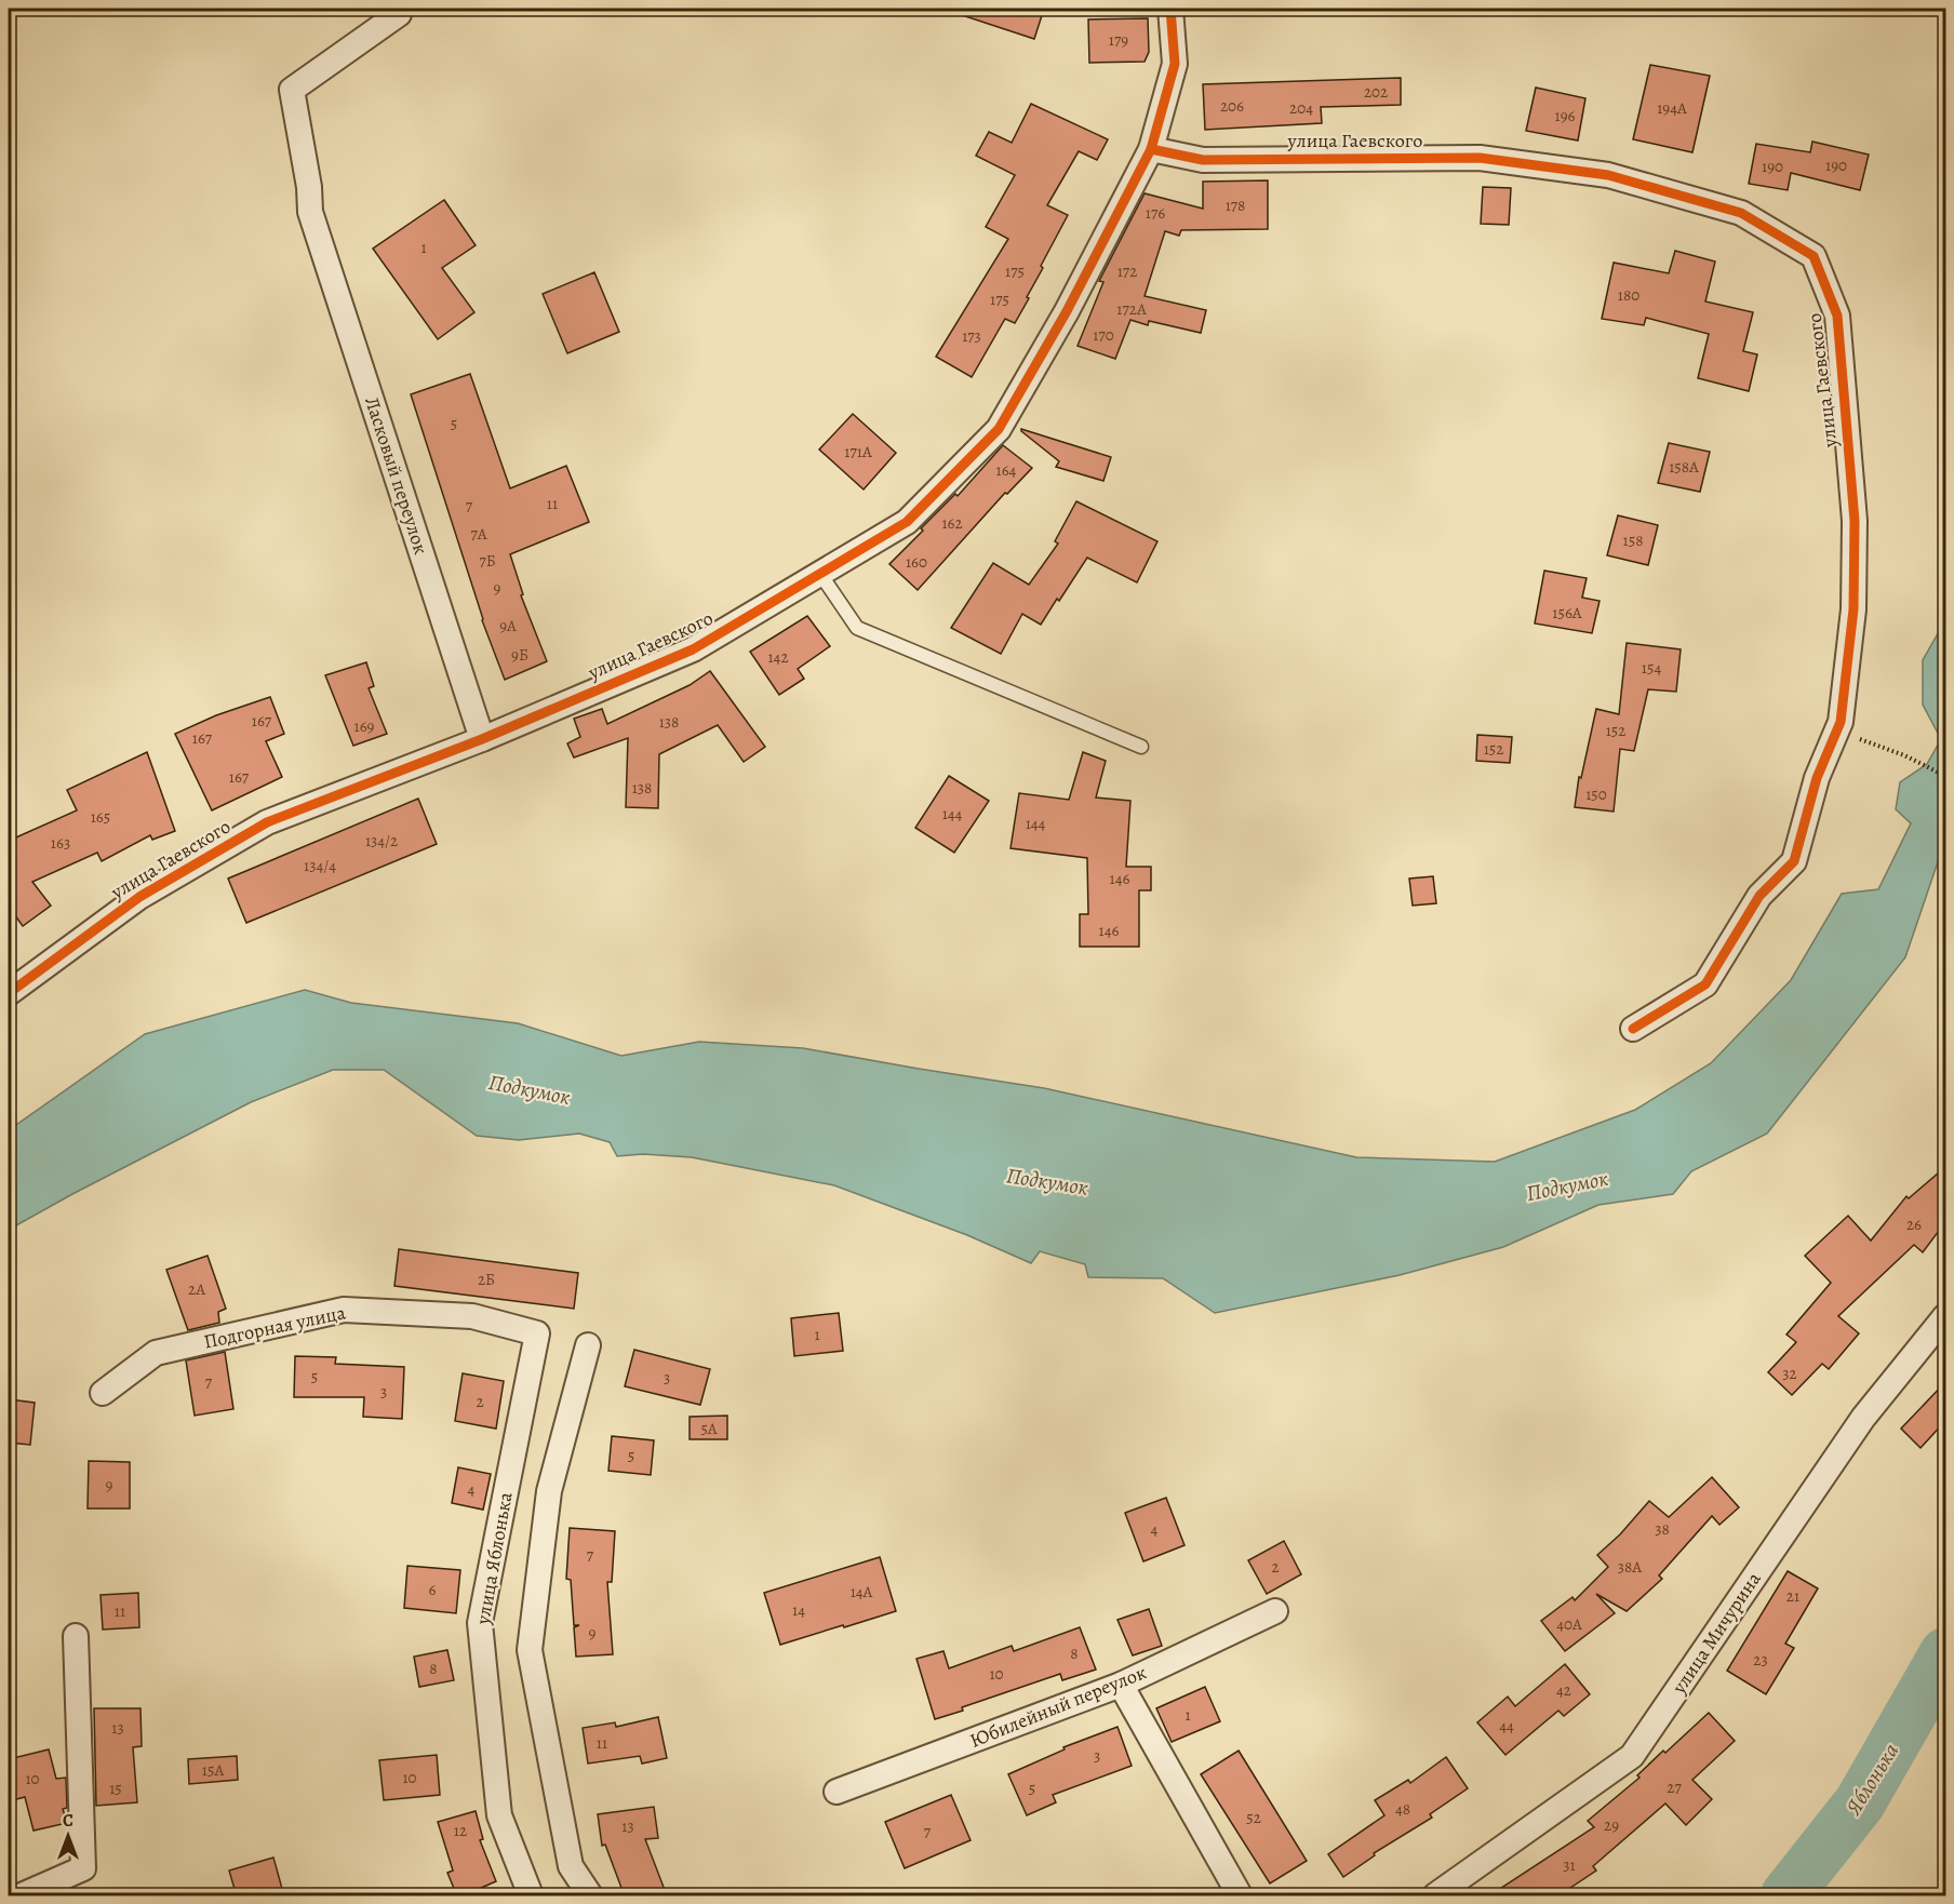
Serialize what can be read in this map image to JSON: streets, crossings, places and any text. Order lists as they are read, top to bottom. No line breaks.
{"streets":{"street":["улица Гаевского","Ласковый переулок","Подгорная улица","улица Яблонька","улица Мичурина","Юбилейный переулок"]},"crossings":[["улица Гаевского","Ласковый переулок"],["Подгорная улица","улица Яблонька"]],"water":["Подкумок","Яблонька"],"house_numbers":["179","202","206","204","194А","196","190","190","178","176","1","175","172","180","175","172А","170","173","5","171А","158А","164","11","7","162","7А","158","7Б","160","9","156А","9А","9Б","142","154","167","138","169","152","167","152","167","138","150","144","165","144","134/2","163","134/4","146","146","26","2Б","2А","1","32","5","3","7","3","2","5А","5","9","4","4","38","7","2","38А","6","14А","21","14","11","40А","9","8","23","8","10","42","1","44","13","11","3","15А","10","10","27","15","5","48","52","29","13","12","7","31"],"north":"top"}
